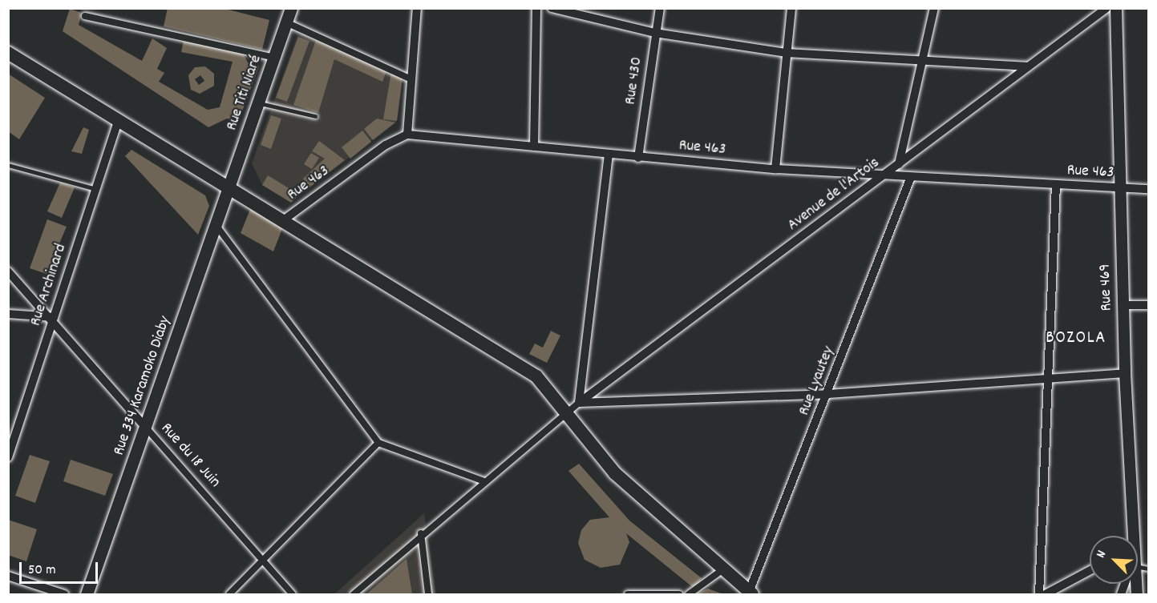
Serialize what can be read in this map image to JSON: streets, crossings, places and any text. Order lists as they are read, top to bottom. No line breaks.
{"streets":{"main road":["Rue Titi Niaré","Rue 334 Karamoko Diaby"],"street":["Rue 430","Rue 463","Avenue de l'Artois","Rue Archinard","Rue 469","Rue Lyautey","Rue du 18 Juin"]},"crossings":[["Rue 430","Rue 463"],["Rue Titi Niaré","Rue 334 Karamoko Diaby"],["Rue 463","Avenue de l'Artois"],["Rue 463","Rue 469"],["Rue 463","Rue Lyautey"],["Rue Archinard","Rue du 18 Juin"],["Rue 334 Karamoko Diaby","Rue du 18 Juin"]],"districts":["BOZOLA"],"scale_bar":"50 m","north":"top left"}
